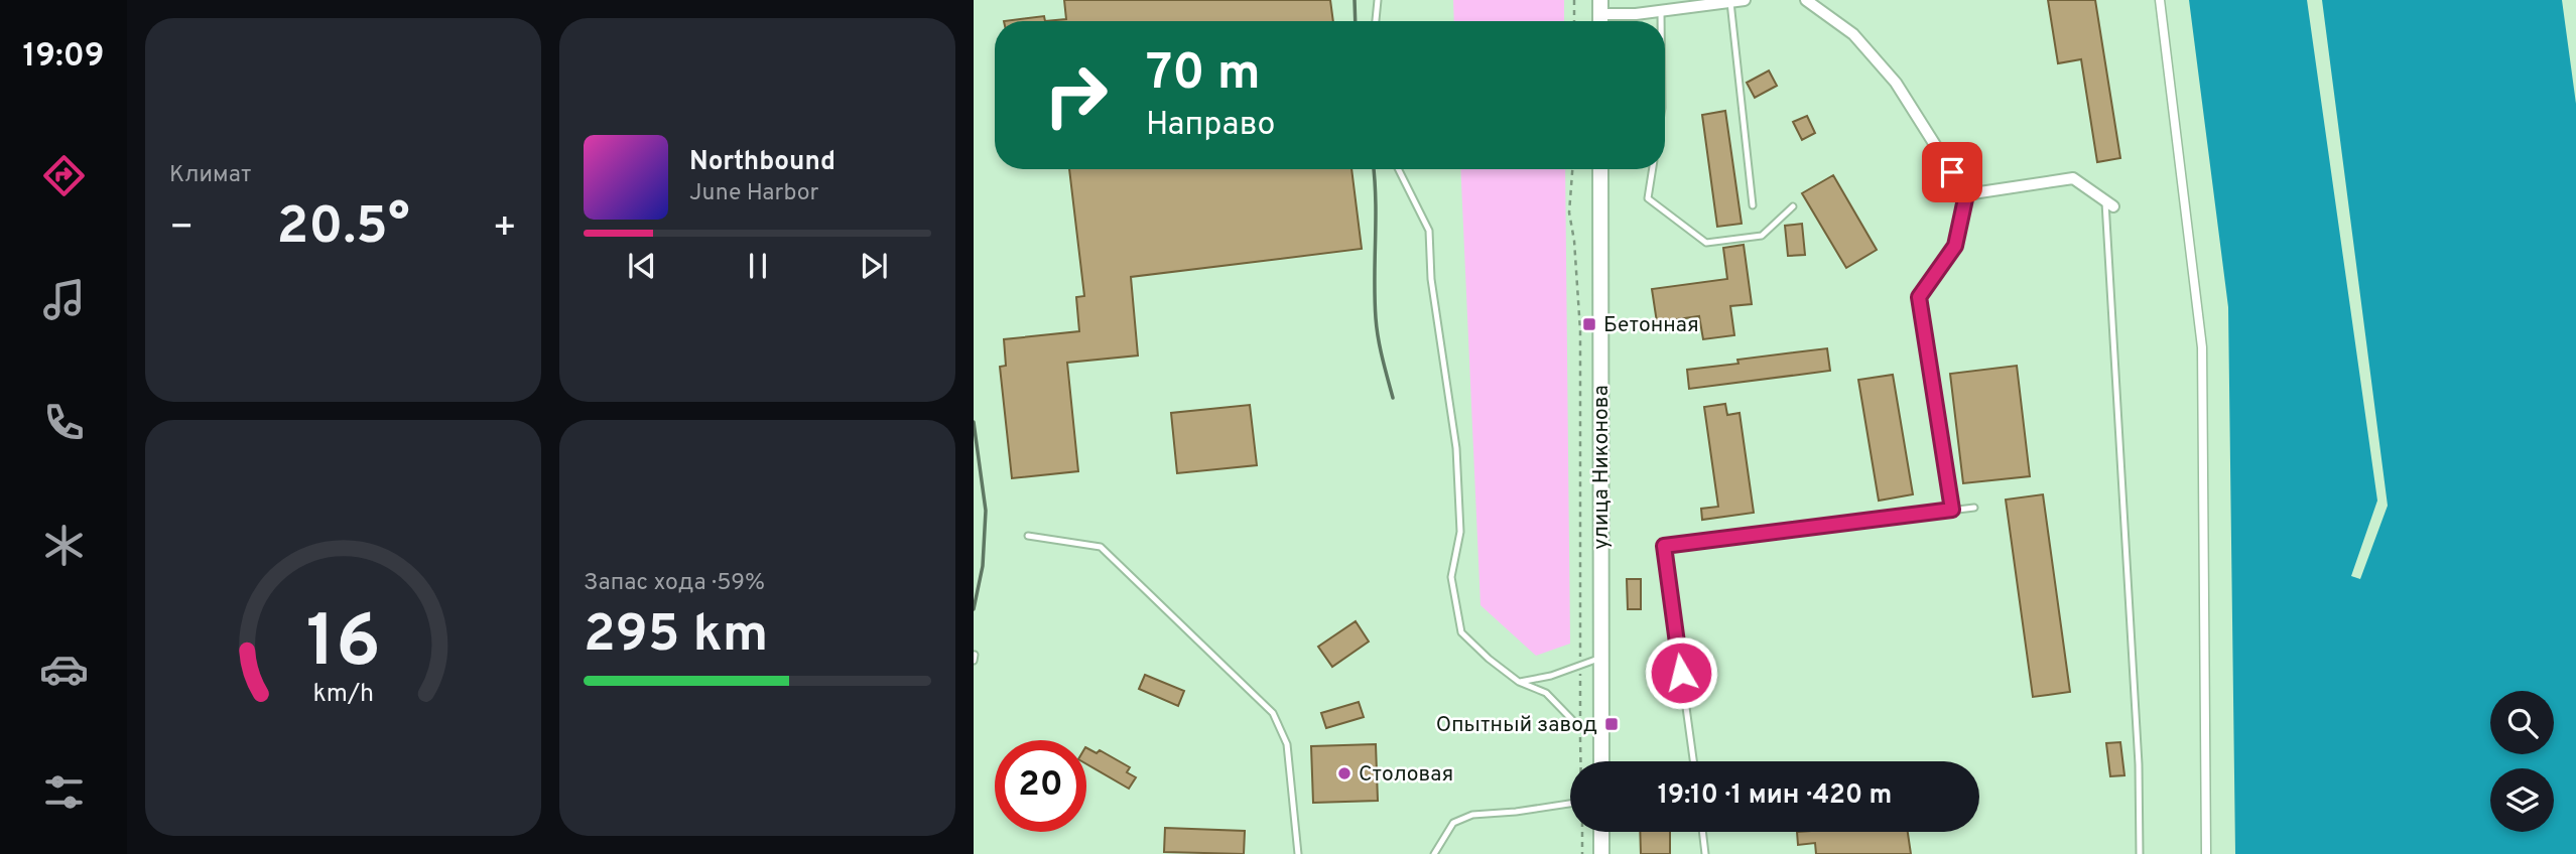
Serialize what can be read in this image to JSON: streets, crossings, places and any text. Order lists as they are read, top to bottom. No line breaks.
{"streets":{"main road":["улица Никонова"]},"places":{"transit":["Бетонная","Опытный завод"],"other":["Столовая"]},"page":{"tabs":"19:09","tile":["Климат",["Запас хода · 59%","295 km"]],"turn":["70 m","Направо"],"song":["Northbound","June Harbor"],"heat":["−","20.5°","+"],"limit":"20","trip":"19:10 · 1 мин · 420 m","gauge":["16","km/h"]}}
